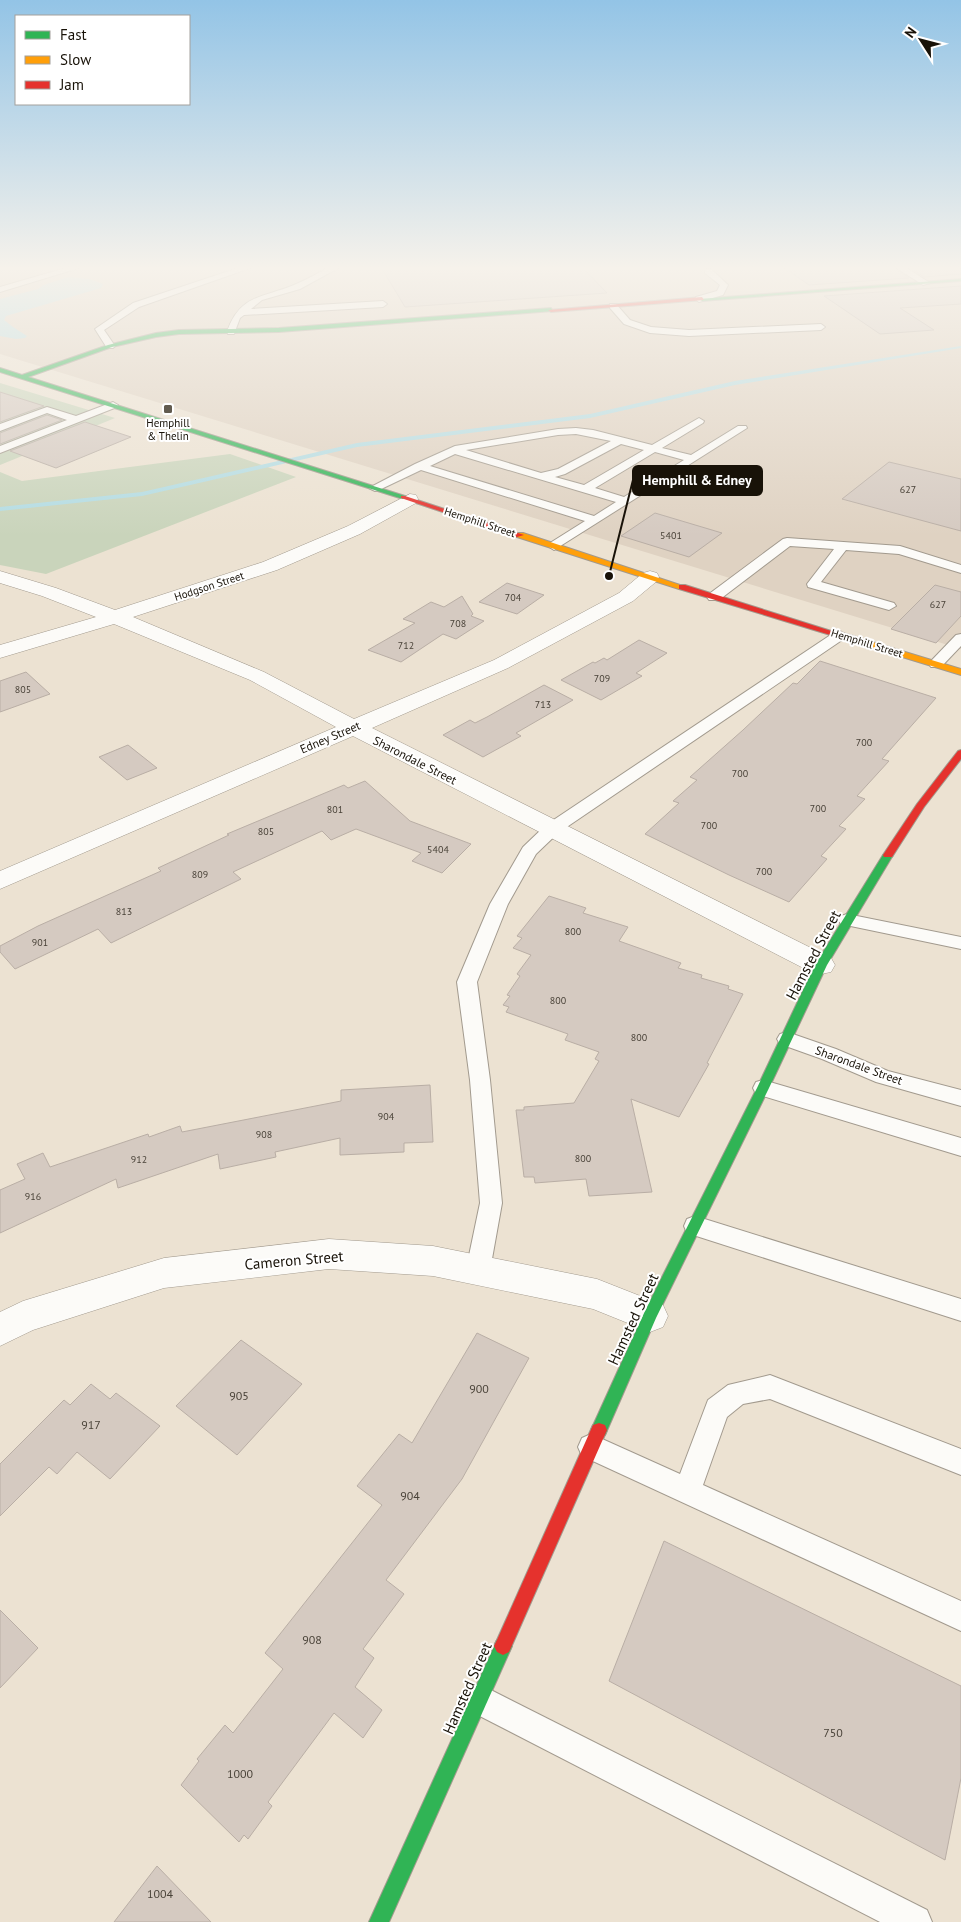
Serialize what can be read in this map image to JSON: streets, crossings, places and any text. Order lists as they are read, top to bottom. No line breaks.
{"streets":{"street":["Hemphill Street","Hodgson Street","Edney Street","Sharondale Street","Hamsted Street","Cameron Street"]},"crossings":[["Hemphill Street","Hodgson Street"],["Hemphill Street","Edney Street"],["Hodgson Street","Sharondale Street"],["Edney Street","Sharondale Street"],["Sharondale Street","Hamsted Street"],["Hamsted Street","Cameron Street"]],"places":{"transit":["Hemphill & Thelin"],"other":["Hemphill & Edney"]},"house_numbers":["627","5401","704","627","708","712","709","805","713","700","700","700","801","700","805","5404","700","809","813","800","901","800","800","904","908","800","912","916","900","905","917","904","908","750","1000","1004"],"legend":["Fast","Slow","Jam"],"north":"top left"}
